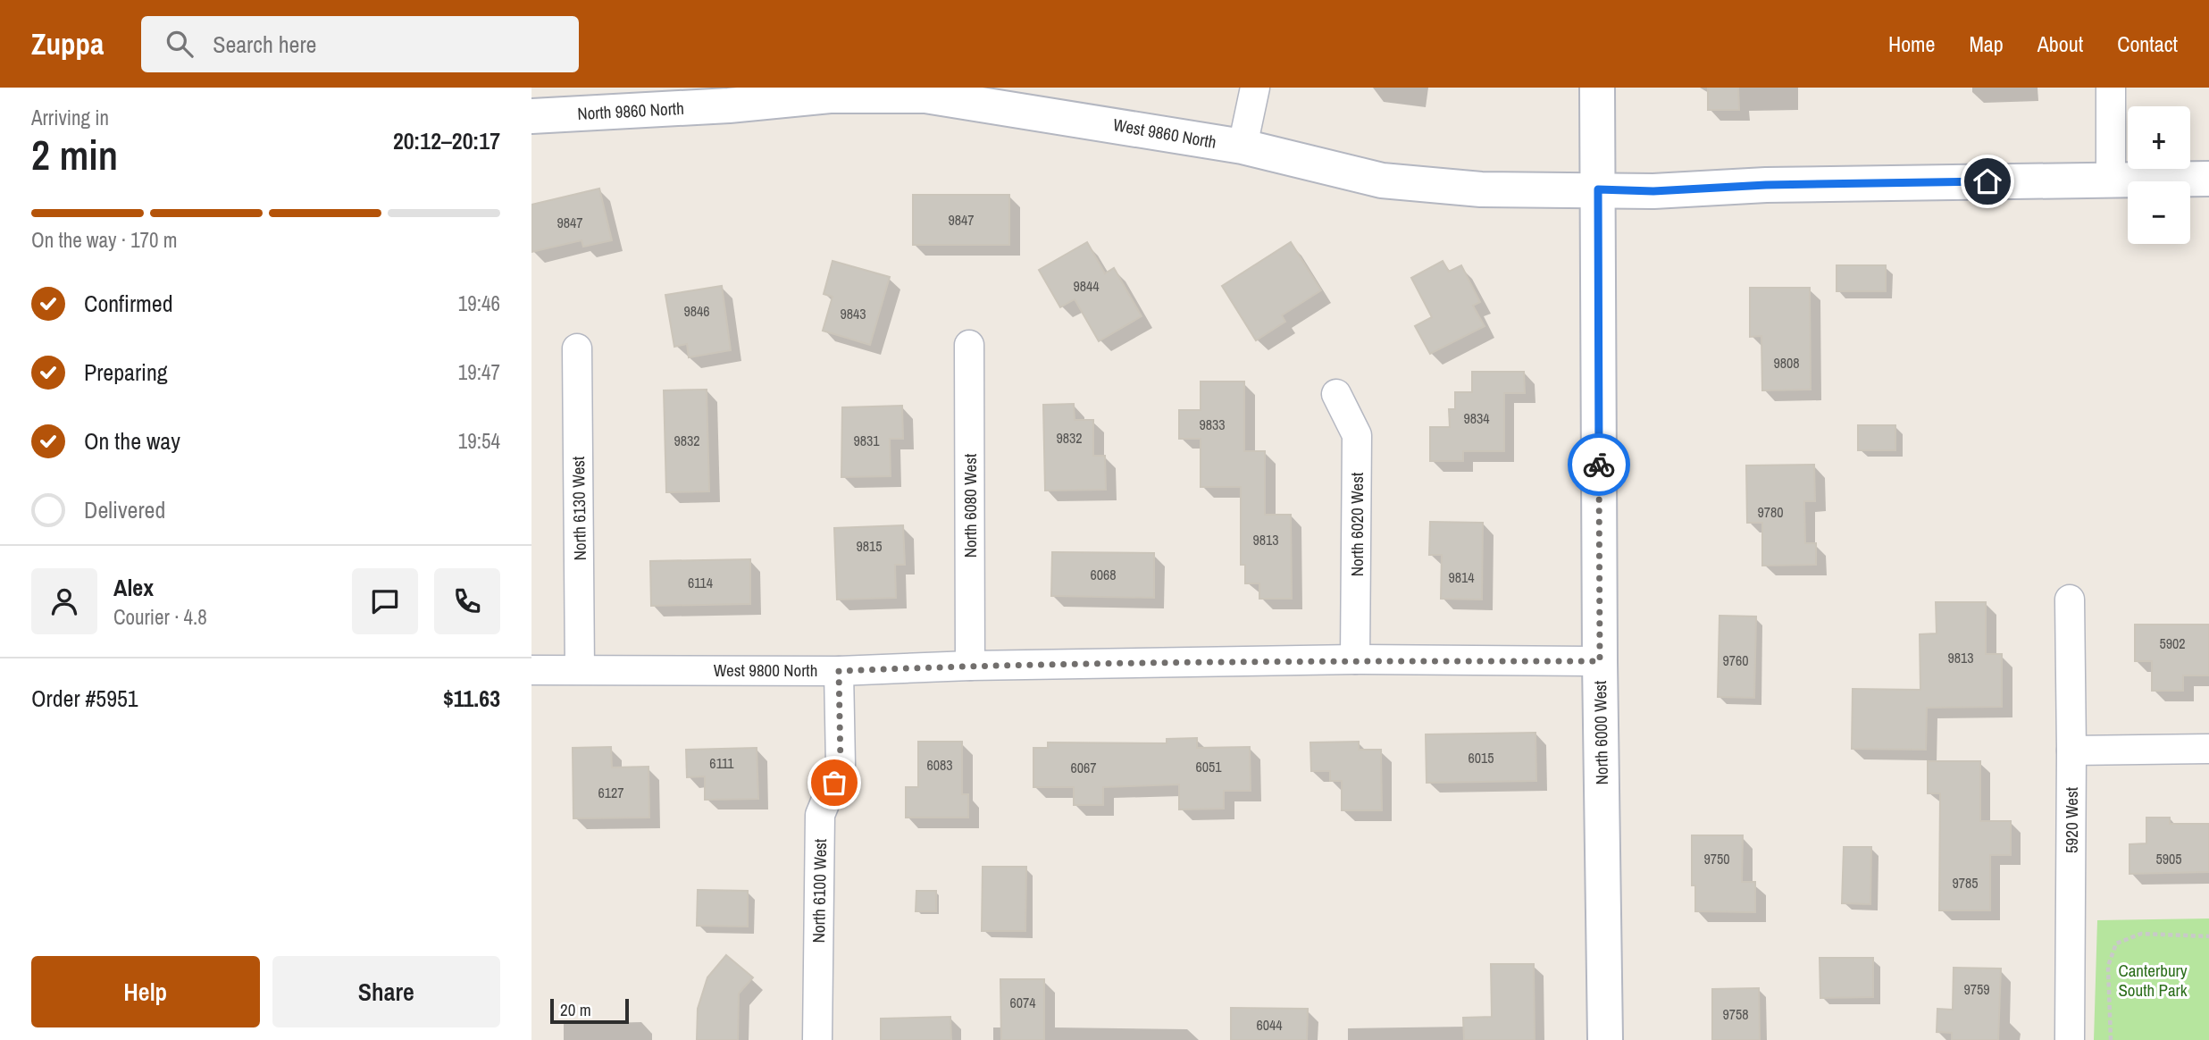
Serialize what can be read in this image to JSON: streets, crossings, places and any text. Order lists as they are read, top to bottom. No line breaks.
{"streets":{"street":["North 9860 North","West 9860 North","North 6080 West","North 6130 West","North 6020 West","West 9800 North","North 6000 West","5920 West","North 6100 West"]},"crossings":[["North 9860 North","West 9860 North"],["West 9860 North","North 6000 West"],["North 6080 West","West 9800 North"],["North 6130 West","West 9800 North"],["North 6020 West","West 9800 North"],["West 9800 North","North 6000 West"],["West 9800 North","North 6100 West"]],"parks":["Canterbury South Park"],"house_numbers":["9847","9847","9844","9846","9843","9808","9834","9833","9832","9832","9831","9780","9813","9815","6068","9814","6114","5902","9813","9760","6015","6111","6083","6051","6067","6127","9750","5905","9785","9759","6074","9758","6044"],"scale_bar":"20 m","page":{"header":"Zuppa","search":"Search here","nav":["Home","Map","About","Contact"],"heading":["2 min","Arriving in","20:12–20:17"],"panel":["Alex","Courier · 4.8","Order #5951","$11.63"],"map_buttons":["+","−"],"bar":"On the way · 170 m","list":[["Confirmed","19:46"],["Preparing","19:47"],["On the way","19:54"],"Delivered"],"buttons":["Help","Share"],"scale":"20 m"}}
